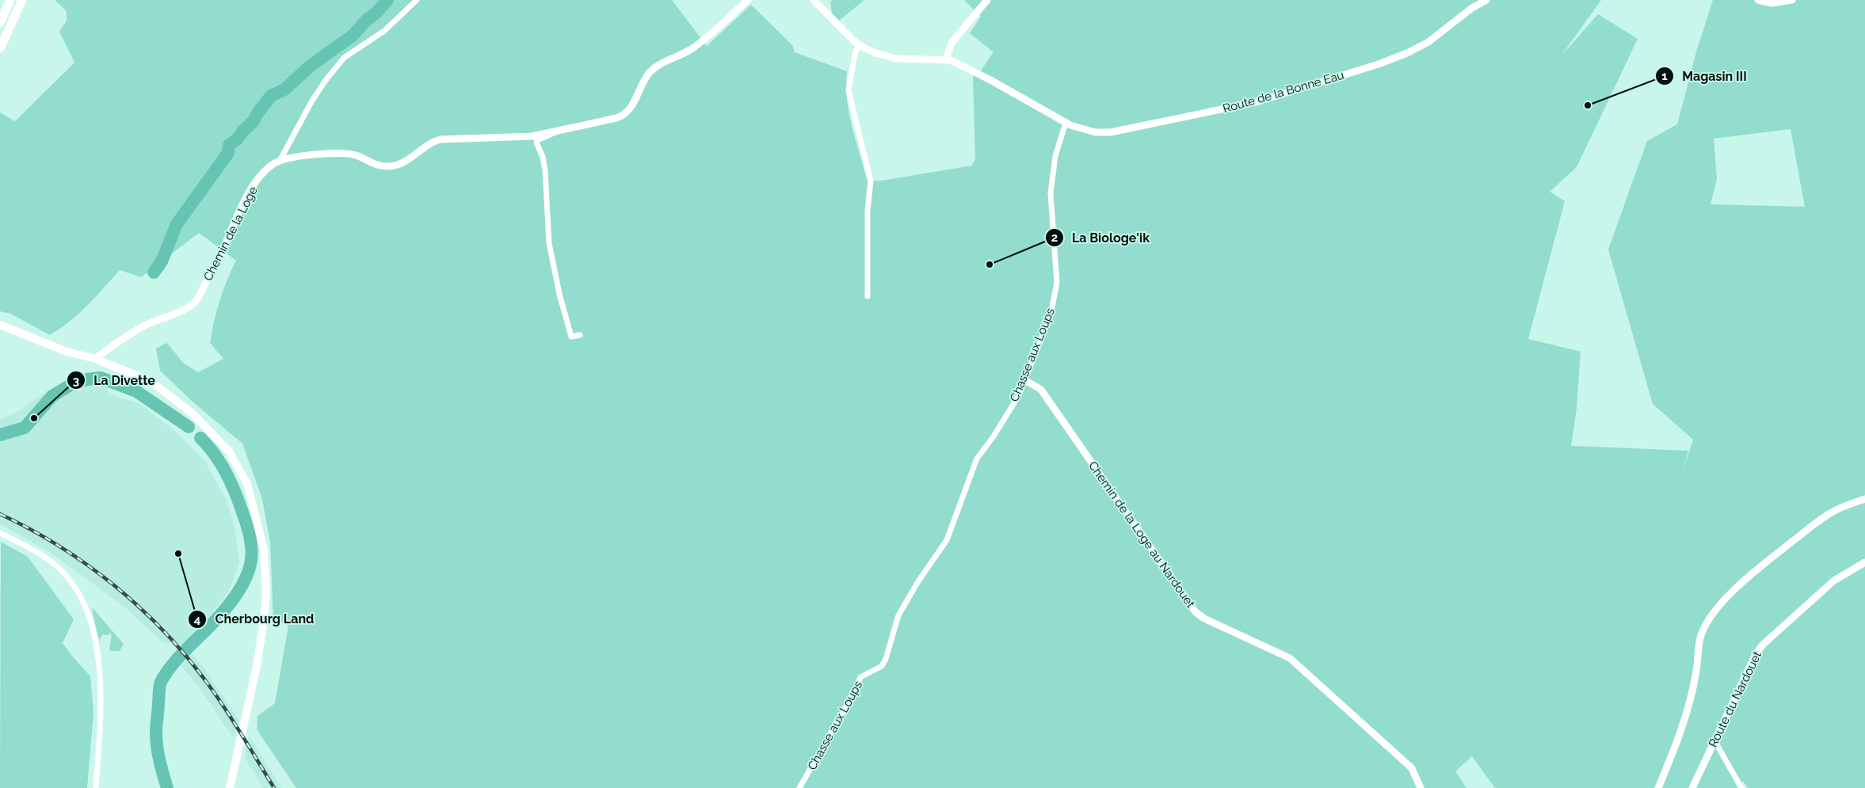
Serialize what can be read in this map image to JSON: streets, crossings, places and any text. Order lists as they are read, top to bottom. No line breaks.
{"streets":{"street":["Route de la Bonne Eau","Chemin de la Loge","Chasse aux Loups","Chemin de la Loge au Nardouet","Route du Nardouet"]},"crossings":[["Route de la Bonne Eau","Chasse aux Loups"],["Chasse aux Loups","Chemin de la Loge au Nardouet"]],"places":["Magasin III","La Biologe'ik","La Divette","Cherbourg Land"]}
